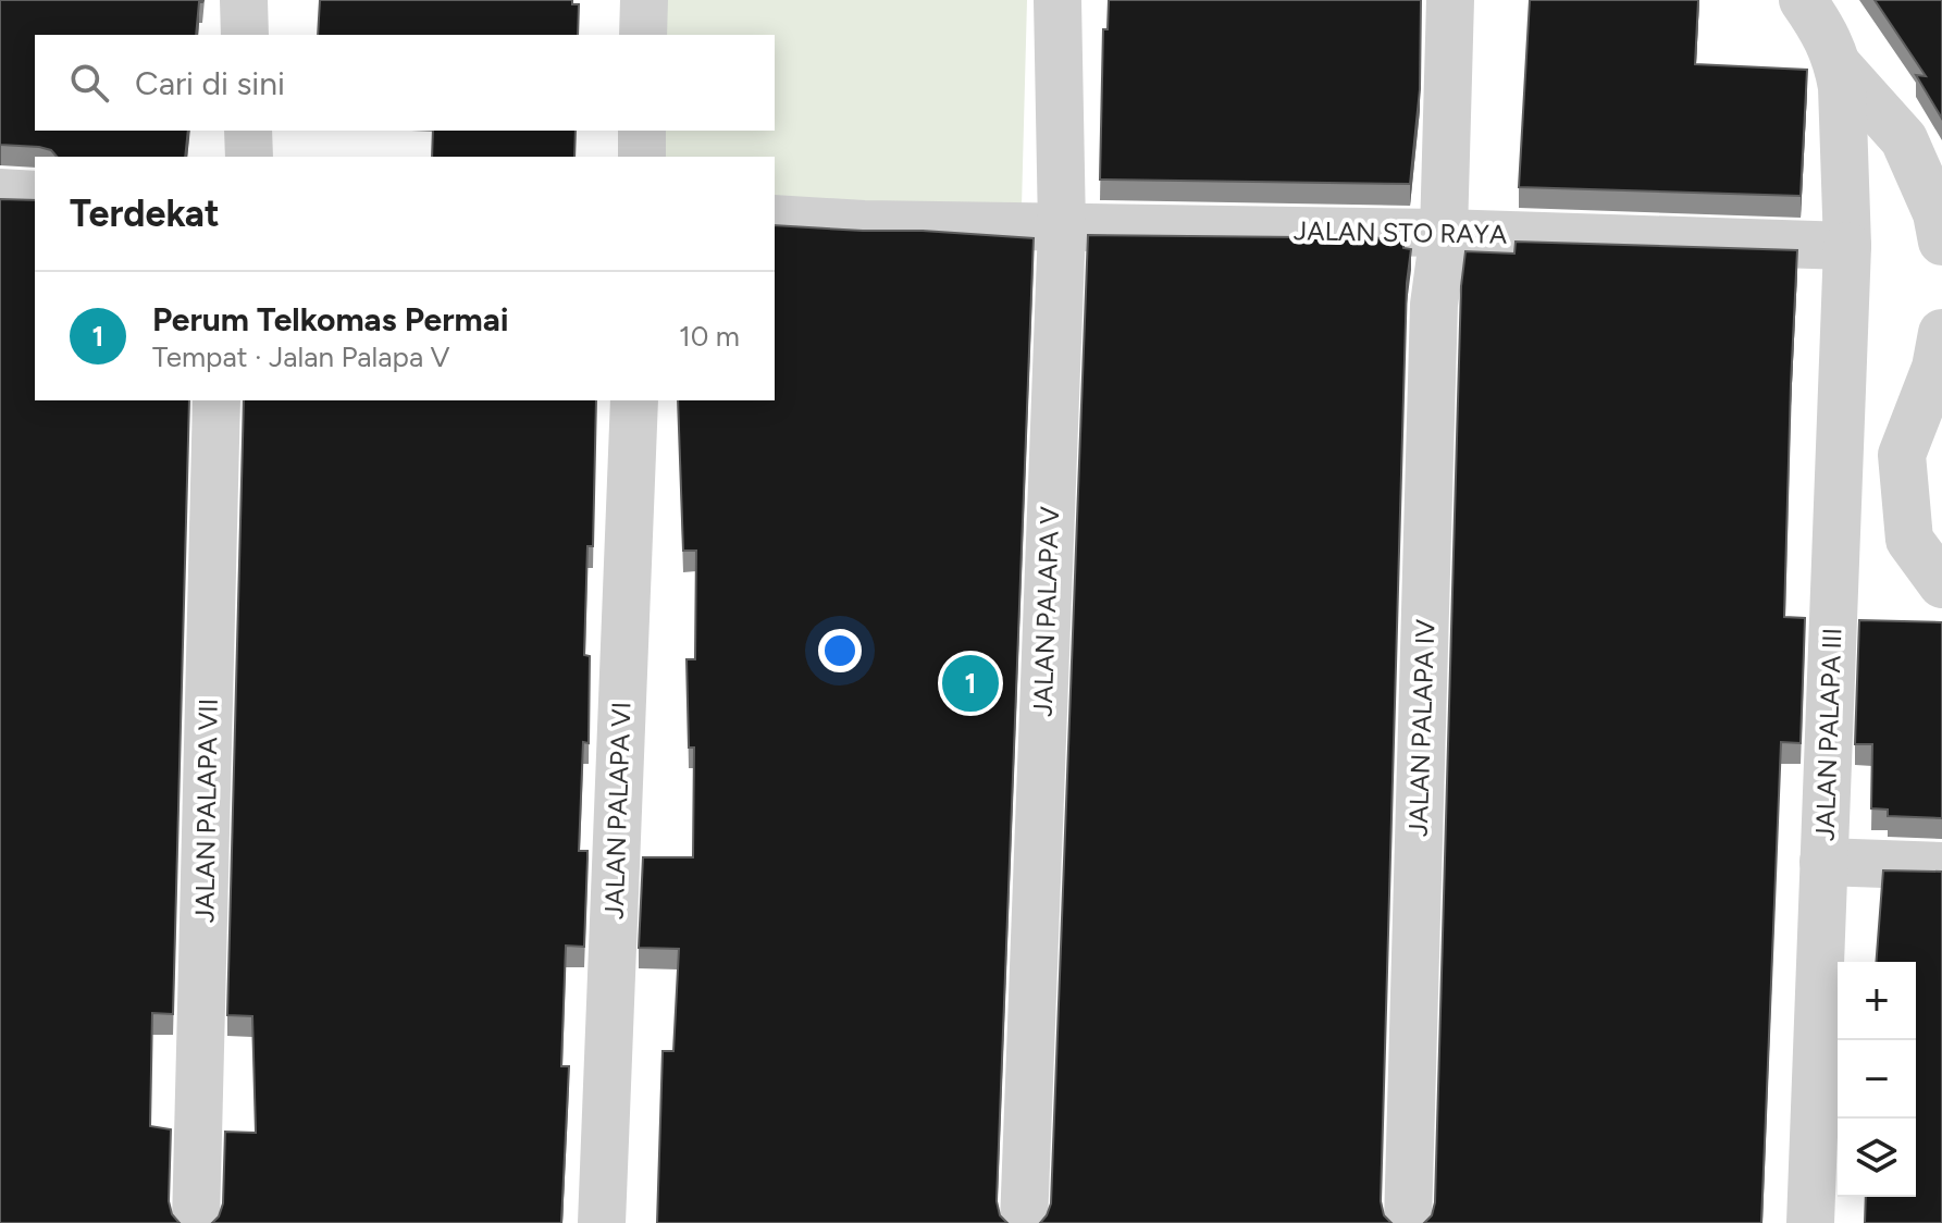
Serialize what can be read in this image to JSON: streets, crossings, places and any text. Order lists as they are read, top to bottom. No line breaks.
{"streets":{"street":["JALAN STO RAYA","JALAN PALAPA V","JALAN PALAPA IV","JALAN PALAPA III","JALAN PALAPA VII","JALAN PALAPA VI"]},"crossings":[["JALAN STO RAYA","JALAN PALAPA V"],["JALAN STO RAYA","JALAN PALAPA IV"],["JALAN STO RAYA","JALAN PALAPA III"]],"page":{"search":"Cari di sini","heading":"Terdekat","list":[{"mark":"1","name":"Perum Telkomas Permai","note":"Tempat · Jalan Palapa V","value":"10 m"}],"pins":"1","map_buttons":["+","−"]}}
